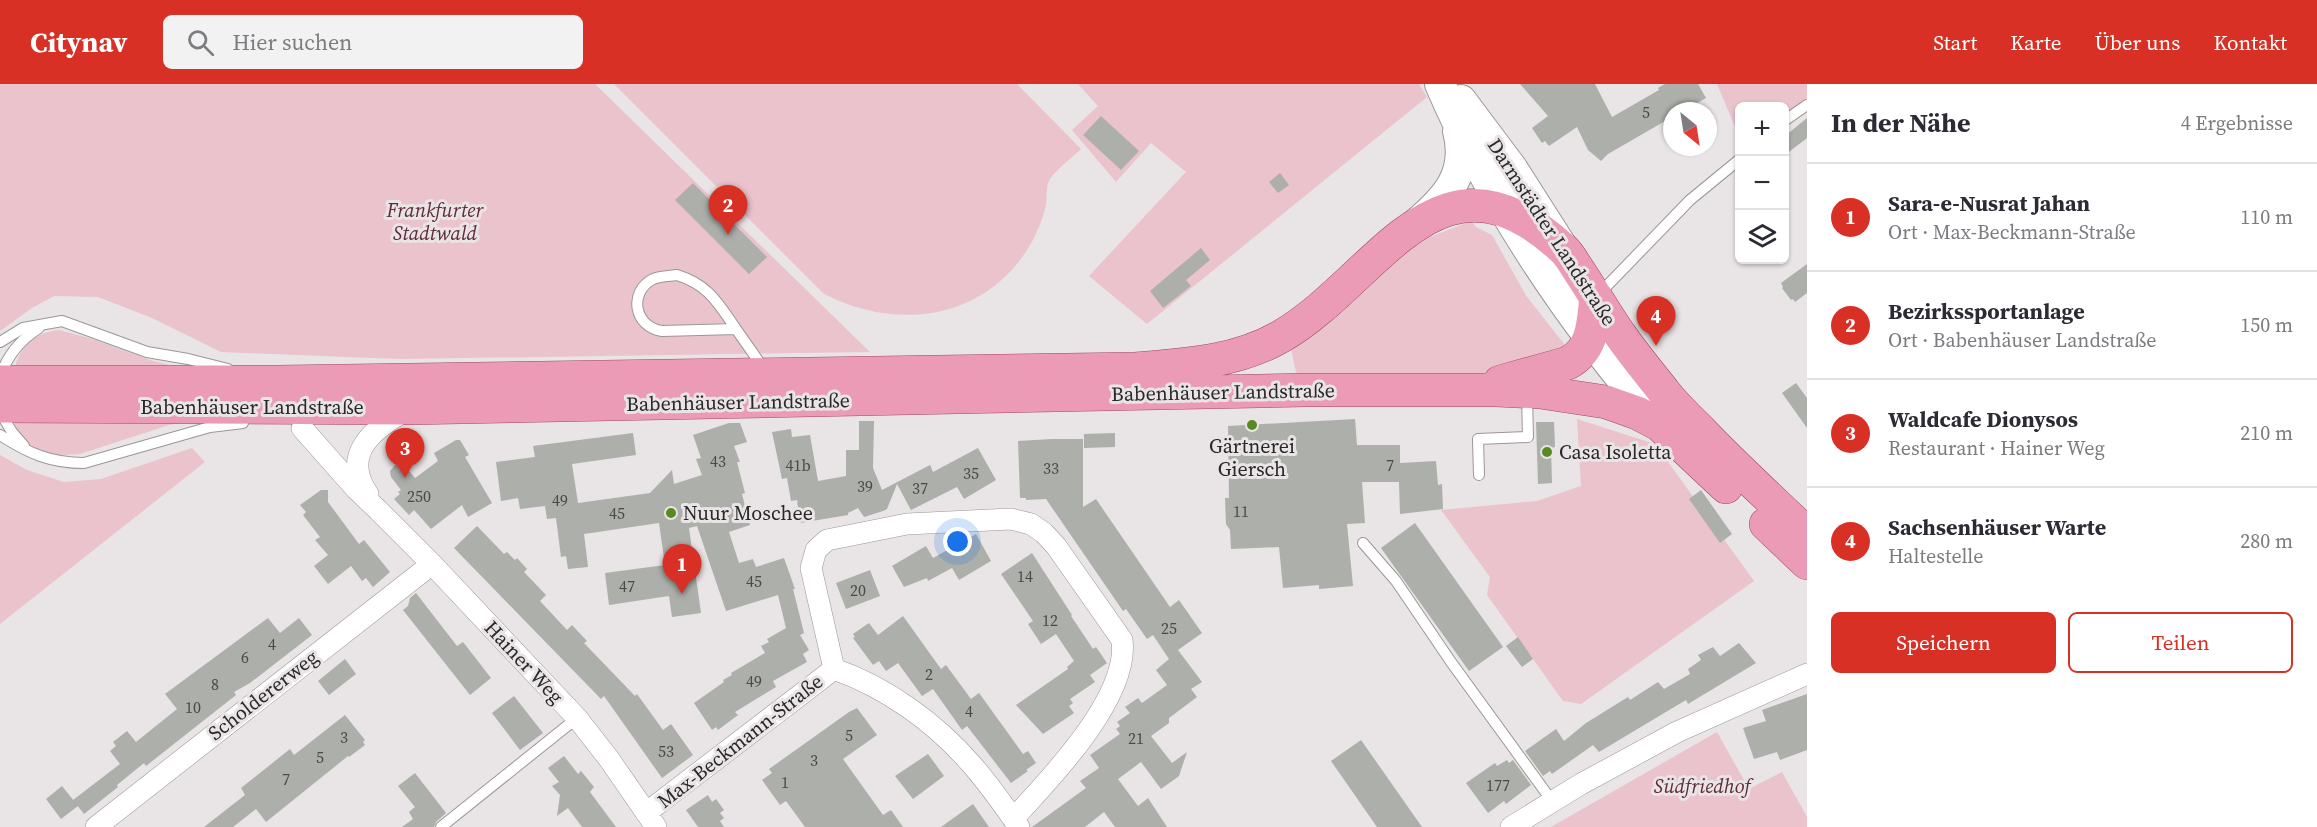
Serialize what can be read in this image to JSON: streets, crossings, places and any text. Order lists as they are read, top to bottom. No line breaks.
{"streets":{"main road":["Darmstädter Landstraße","Babenhäuser Landstraße"],"street":["Hainer Weg","Scholdererweg","Max-Beckmann-Straße"]},"crossings":[["Darmstädter Landstraße","Babenhäuser Landstraße"],["Babenhäuser Landstraße","Hainer Weg"],["Hainer Weg","Scholdererweg"],["Hainer Weg","Max-Beckmann-Straße"]],"parks":["Frankfurter Stadtwald","Südfriedhof"],"places":["Gärtnerei Giersch","Casa Isoletta","Nuur Moschee"],"house_numbers":["5","43","41b","7","33","35","39","37","250","49","11","45","14","45","47","20","12","25","4","6","2","49","8","10","4","5","3","21","53","5","3","7","1","177"],"north":"bottom right","page":{"header":"Citynav","search":"Hier suchen","nav":["Start","Karte","Über uns","Kontakt"],"heading":["In der Nähe","4 Ergebnisse"],"map_buttons":["+","−"],"list":[{"mark":"1","name":"Sara-e-Nusrat Jahan","note":"Ort · Max-Beckmann-Straße","value":"110 m"},{"mark":"2","name":"Bezirkssportanlage","note":"Ort · Babenhäuser Landstraße","value":"150 m"},{"mark":"3","name":"Waldcafe Dionysos","note":"Restaurant · Hainer Weg","value":"210 m"},{"mark":"4","name":"Sachsenhäuser Warte","note":"Haltestelle","value":"280 m"}],"pins":["2","4","3","1"],"buttons":["Speichern","Teilen"]}}
